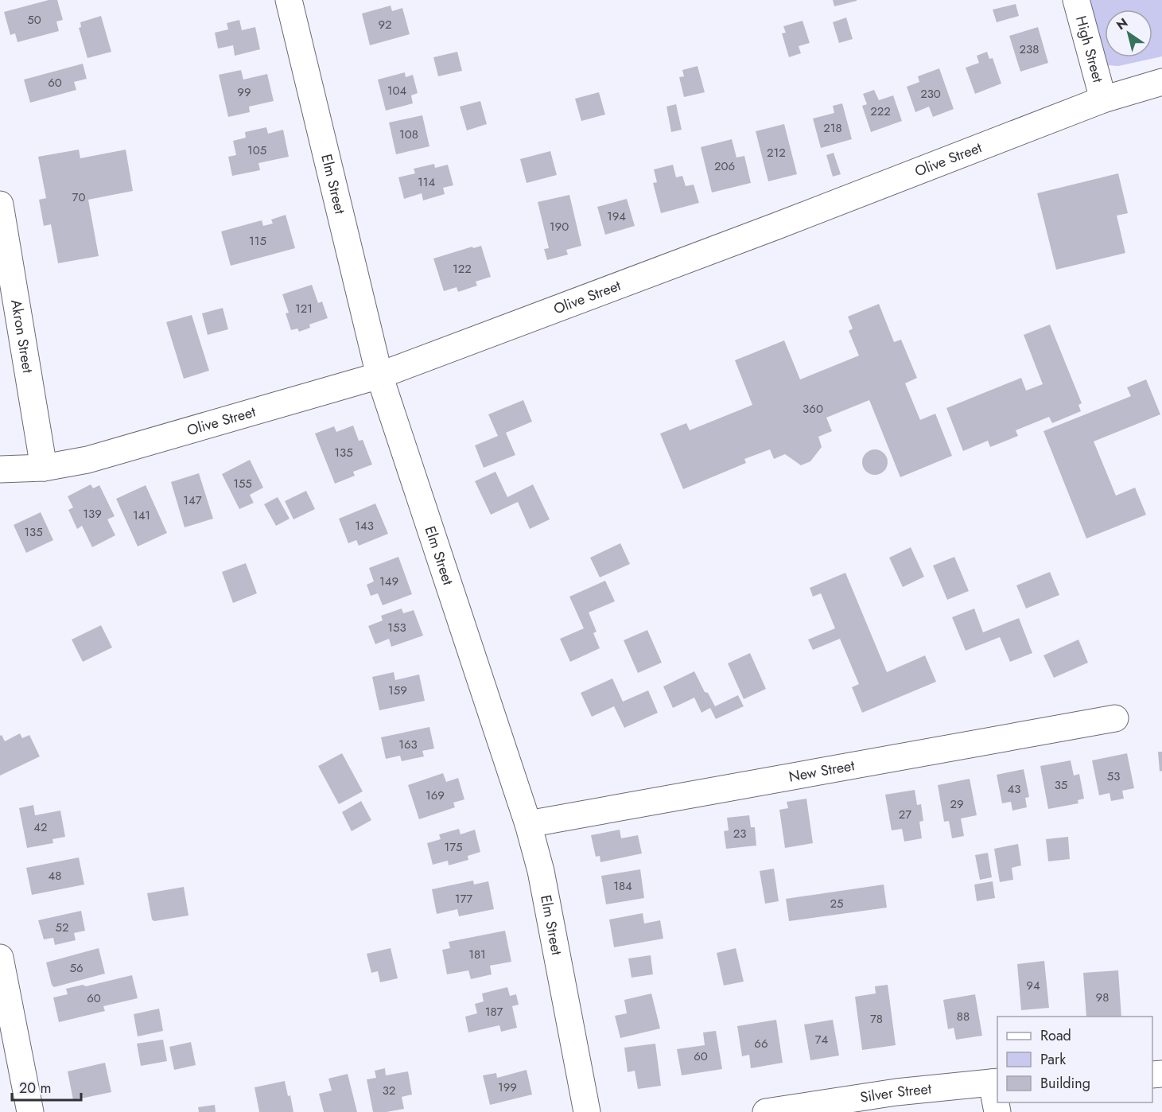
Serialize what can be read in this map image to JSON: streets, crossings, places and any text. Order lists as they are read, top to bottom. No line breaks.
{"streets":{"street":["High Street","Olive Street","Elm Street","Akron Street","New Street","Silver Street"]},"crossings":[["High Street","Olive Street"],["Olive Street","Elm Street"],["Olive Street","Akron Street"],["Elm Street","New Street"]],"house_numbers":["50","92","238","60","104","99","230","222","218","108","105","212","206","114","70","194","190","115","122","121","360","135","155","147","139","141","143","135","149","153","159","163","53","35","43","169","29","27","42","23","175","48","184","177","25","52","181","56","94","98","60","187","88","78","74","66","60","199","32"],"legend":["Road","Park","Building"],"scale_bar":"20 m","north":"top left"}
